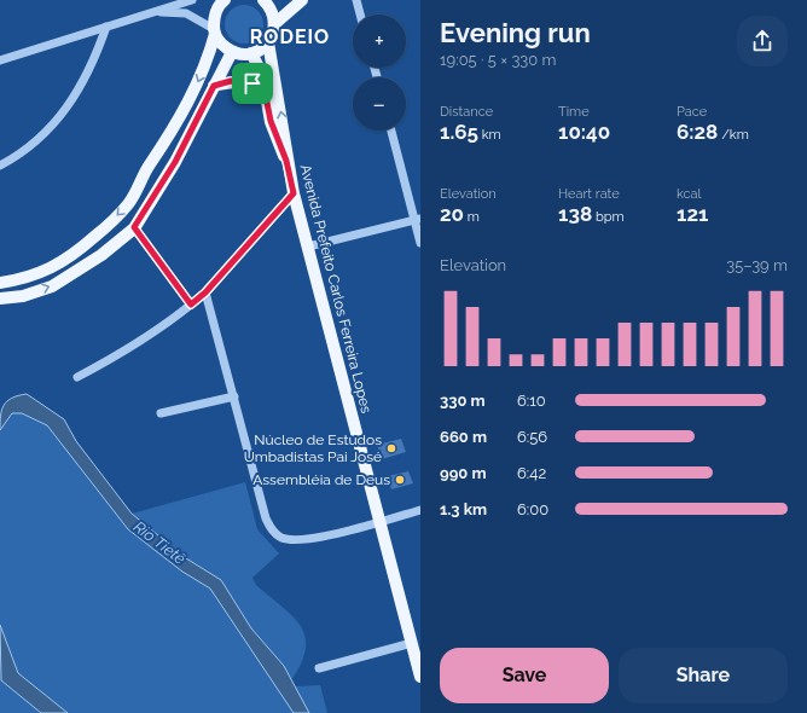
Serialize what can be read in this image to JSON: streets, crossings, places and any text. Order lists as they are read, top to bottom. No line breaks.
{"streets":{"main road":["Avenida Prefeito Carlos Ferreira Lopes"]},"districts":["RODEIO"],"water":["Rio Tietê"],"places":["Núcleo de Estudos Umbadistas Pai José","Assembléia de Deus"],"page":{"heading":["Evening run","19:05 · 5 × 330 m"],"map_buttons":["+","−"],"stats":[["Distance","1.65 km"],["Time","10:40"],["Pace","6:28 /km"],["Elevation","20 m"],["Heart rate","138 bpm"],["kcal","121"]],"chart":["Elevation","35–39 m"],"list":[{"name":"330 m","note":"6:10"},{"name":"660 m","note":"6:56"},{"name":"990 m","note":"6:42"},{"name":"1.3 km","note":"6:00"}],"buttons":["Save","Share"]}}
